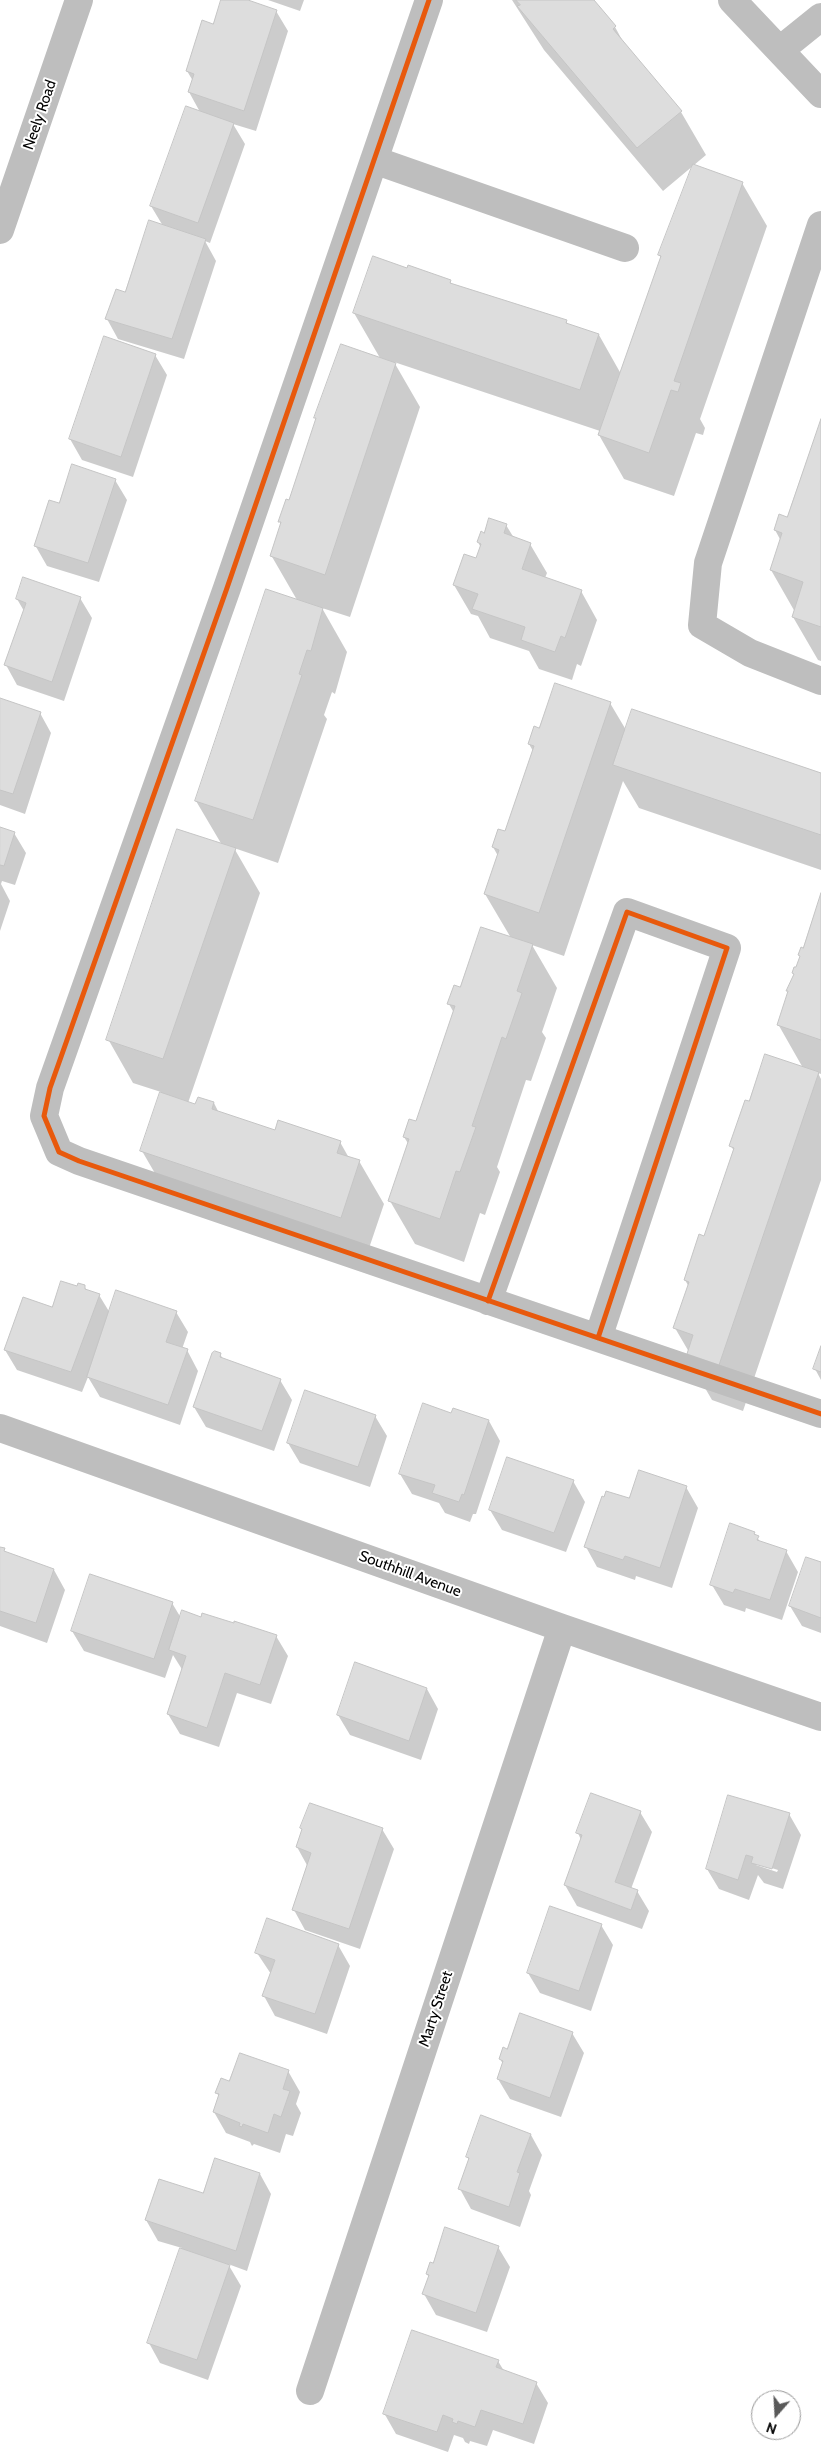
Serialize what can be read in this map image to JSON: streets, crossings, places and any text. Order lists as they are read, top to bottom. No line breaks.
{"streets":{"street":["Neely Road","Southhill Avenue","Marty Street"]},"crossings":[["Southhill Avenue","Marty Street"]],"north":"bottom"}
